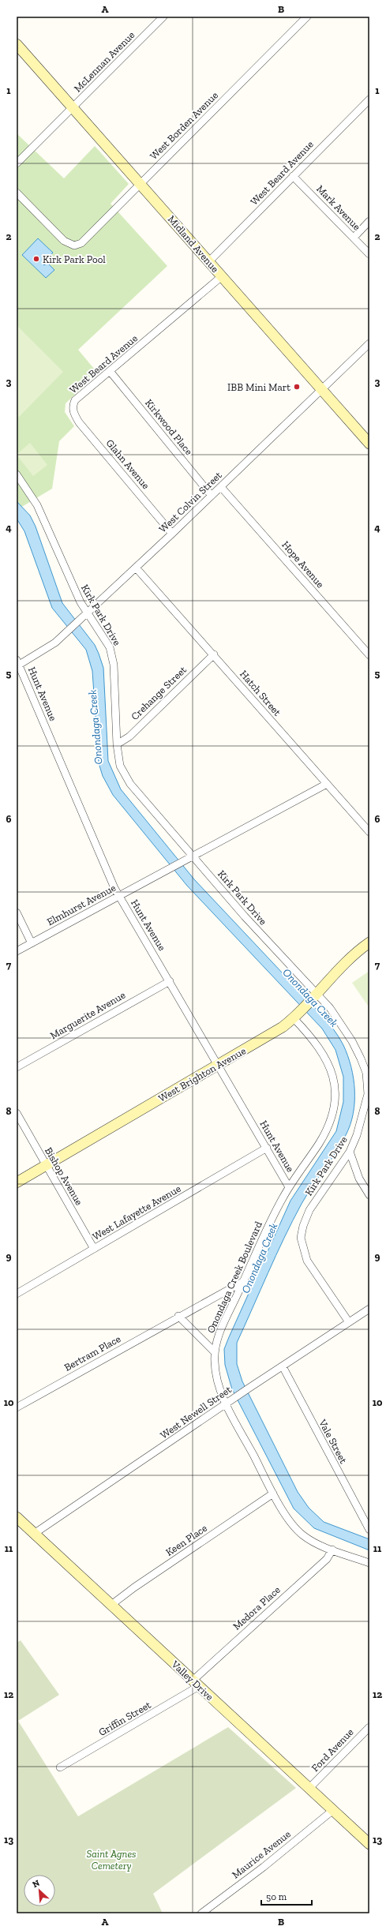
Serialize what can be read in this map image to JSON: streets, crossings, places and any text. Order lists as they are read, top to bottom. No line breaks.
{"streets":{"street":["McLennan Avenue","West Borden Avenue","West Beard Avenue","Mark Avenue","Midland Avenue","Kirkwood Place","Glahn Avenue","West Colvin Street","Hope Avenue","Kirk Park Drive","Crehange Street","Hatch Street","Hunt Avenue","Elmhurst Avenue","Marguerite Avenue","West Brighton Avenue","Bishop Avenue","West Lafayette Avenue","Onondaga Creek Boulevard","Bertram Place","West Newell Street","Vale Street","Keen Place","Medora Place","Valley Drive","Griffin Street","Ford Avenue","Maurice Avenue"]},"crossings":[["McLennan Avenue","Midland Avenue"],["West Borden Avenue","Midland Avenue"],["West Beard Avenue","Mark Avenue"],["West Beard Avenue","Midland Avenue"],["West Beard Avenue","Kirkwood Place"],["West Beard Avenue","Glahn Avenue"],["Midland Avenue","West Colvin Street"],["Kirkwood Place","West Colvin Street"],["Glahn Avenue","West Colvin Street"],["West Colvin Street","Hope Avenue"],["West Colvin Street","Kirk Park Drive"],["West Colvin Street","Hatch Street"],["West Colvin Street","Hunt Avenue"],["Kirk Park Drive","Crehange Street"],["Kirk Park Drive","Elmhurst Avenue"],["Kirk Park Drive","West Brighton Avenue"],["Kirk Park Drive","West Newell Street"],["Crehange Street","Hatch Street"],["Hunt Avenue","Elmhurst Avenue"],["Hunt Avenue","Marguerite Avenue"],["Hunt Avenue","West Brighton Avenue"],["Hunt Avenue","West Lafayette Avenue"],["Hunt Avenue","Onondaga Creek Boulevard"],["West Brighton Avenue","Bishop Avenue"],["West Brighton Avenue","Onondaga Creek Boulevard"],["Bishop Avenue","West Lafayette Avenue"],["Onondaga Creek Boulevard","Bertram Place"],["Onondaga Creek Boulevard","West Newell Street"],["Onondaga Creek Boulevard","Keen Place"],["Onondaga Creek Boulevard","Medora Place"],["West Newell Street","Vale Street"],["West Newell Street","Valley Drive"],["Keen Place","Valley Drive"],["Medora Place","Valley Drive"],["Medora Place","Griffin Street"],["Valley Drive","Griffin Street"],["Valley Drive","Ford Avenue"],["Valley Drive","Maurice Avenue"]],"water":["Onondaga Creek"],"parks":["Saint Agnes Cemetery"],"places":["Kirk Park Pool","IBB Mini Mart"],"scale_bar":"50 m","north":"top left","grid":{"columns":["A","B"],"rows":["1","2","3","4","5","6","7","8","9","10","11","12","13"]}}
